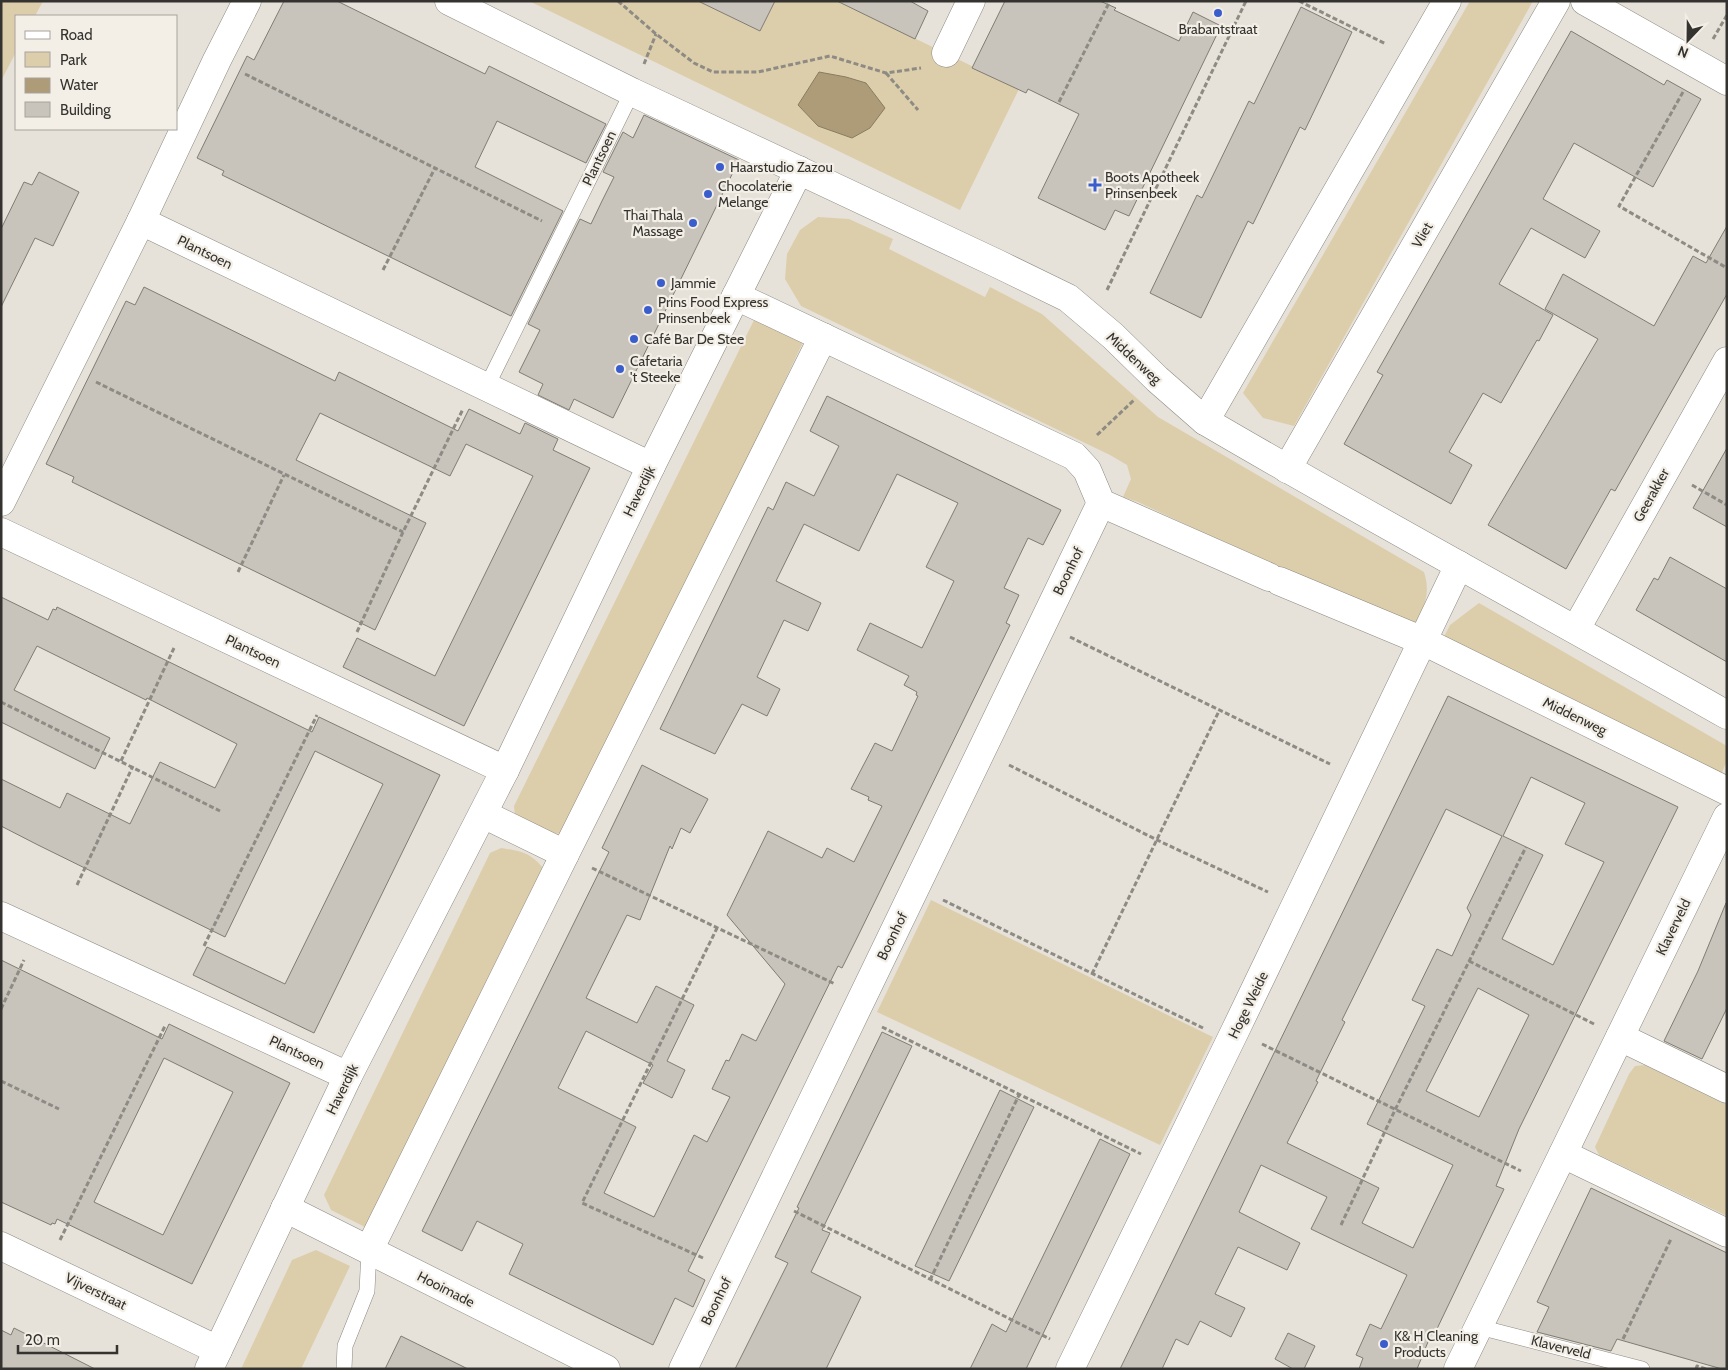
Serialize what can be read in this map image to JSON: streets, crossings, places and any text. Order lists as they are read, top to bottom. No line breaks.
{"streets":{"street":["Plantsoen","Vliet","Middenweg","Haverdijk","Geerakker","Boonhof","Klaverveld","Hoge Weide","Hooimade","Vijverstraat"]},"crossings":[["Plantsoen","Haverdijk"],["Vliet","Middenweg"],["Middenweg","Haverdijk"],["Middenweg","Geerakker"],["Middenweg","Boonhof"],["Middenweg","Hoge Weide"],["Haverdijk","Hooimade"],["Haverdijk","Vijverstraat"]],"places":{"other":["Brabantstraat","Haarstudio Zazou","Chocolaterie Melange","Thai Thala Massage","Jammie","Prins Food Express Prinsenbeek","Café Bar De Stee","Cafetaria 't Steeke","K& H Cleaning Products"],"health":["Boots Apotheek Prinsenbeek"]},"legend":["Road","Park","Water","Building"],"scale_bar":"20 m","north":"bottom"}
